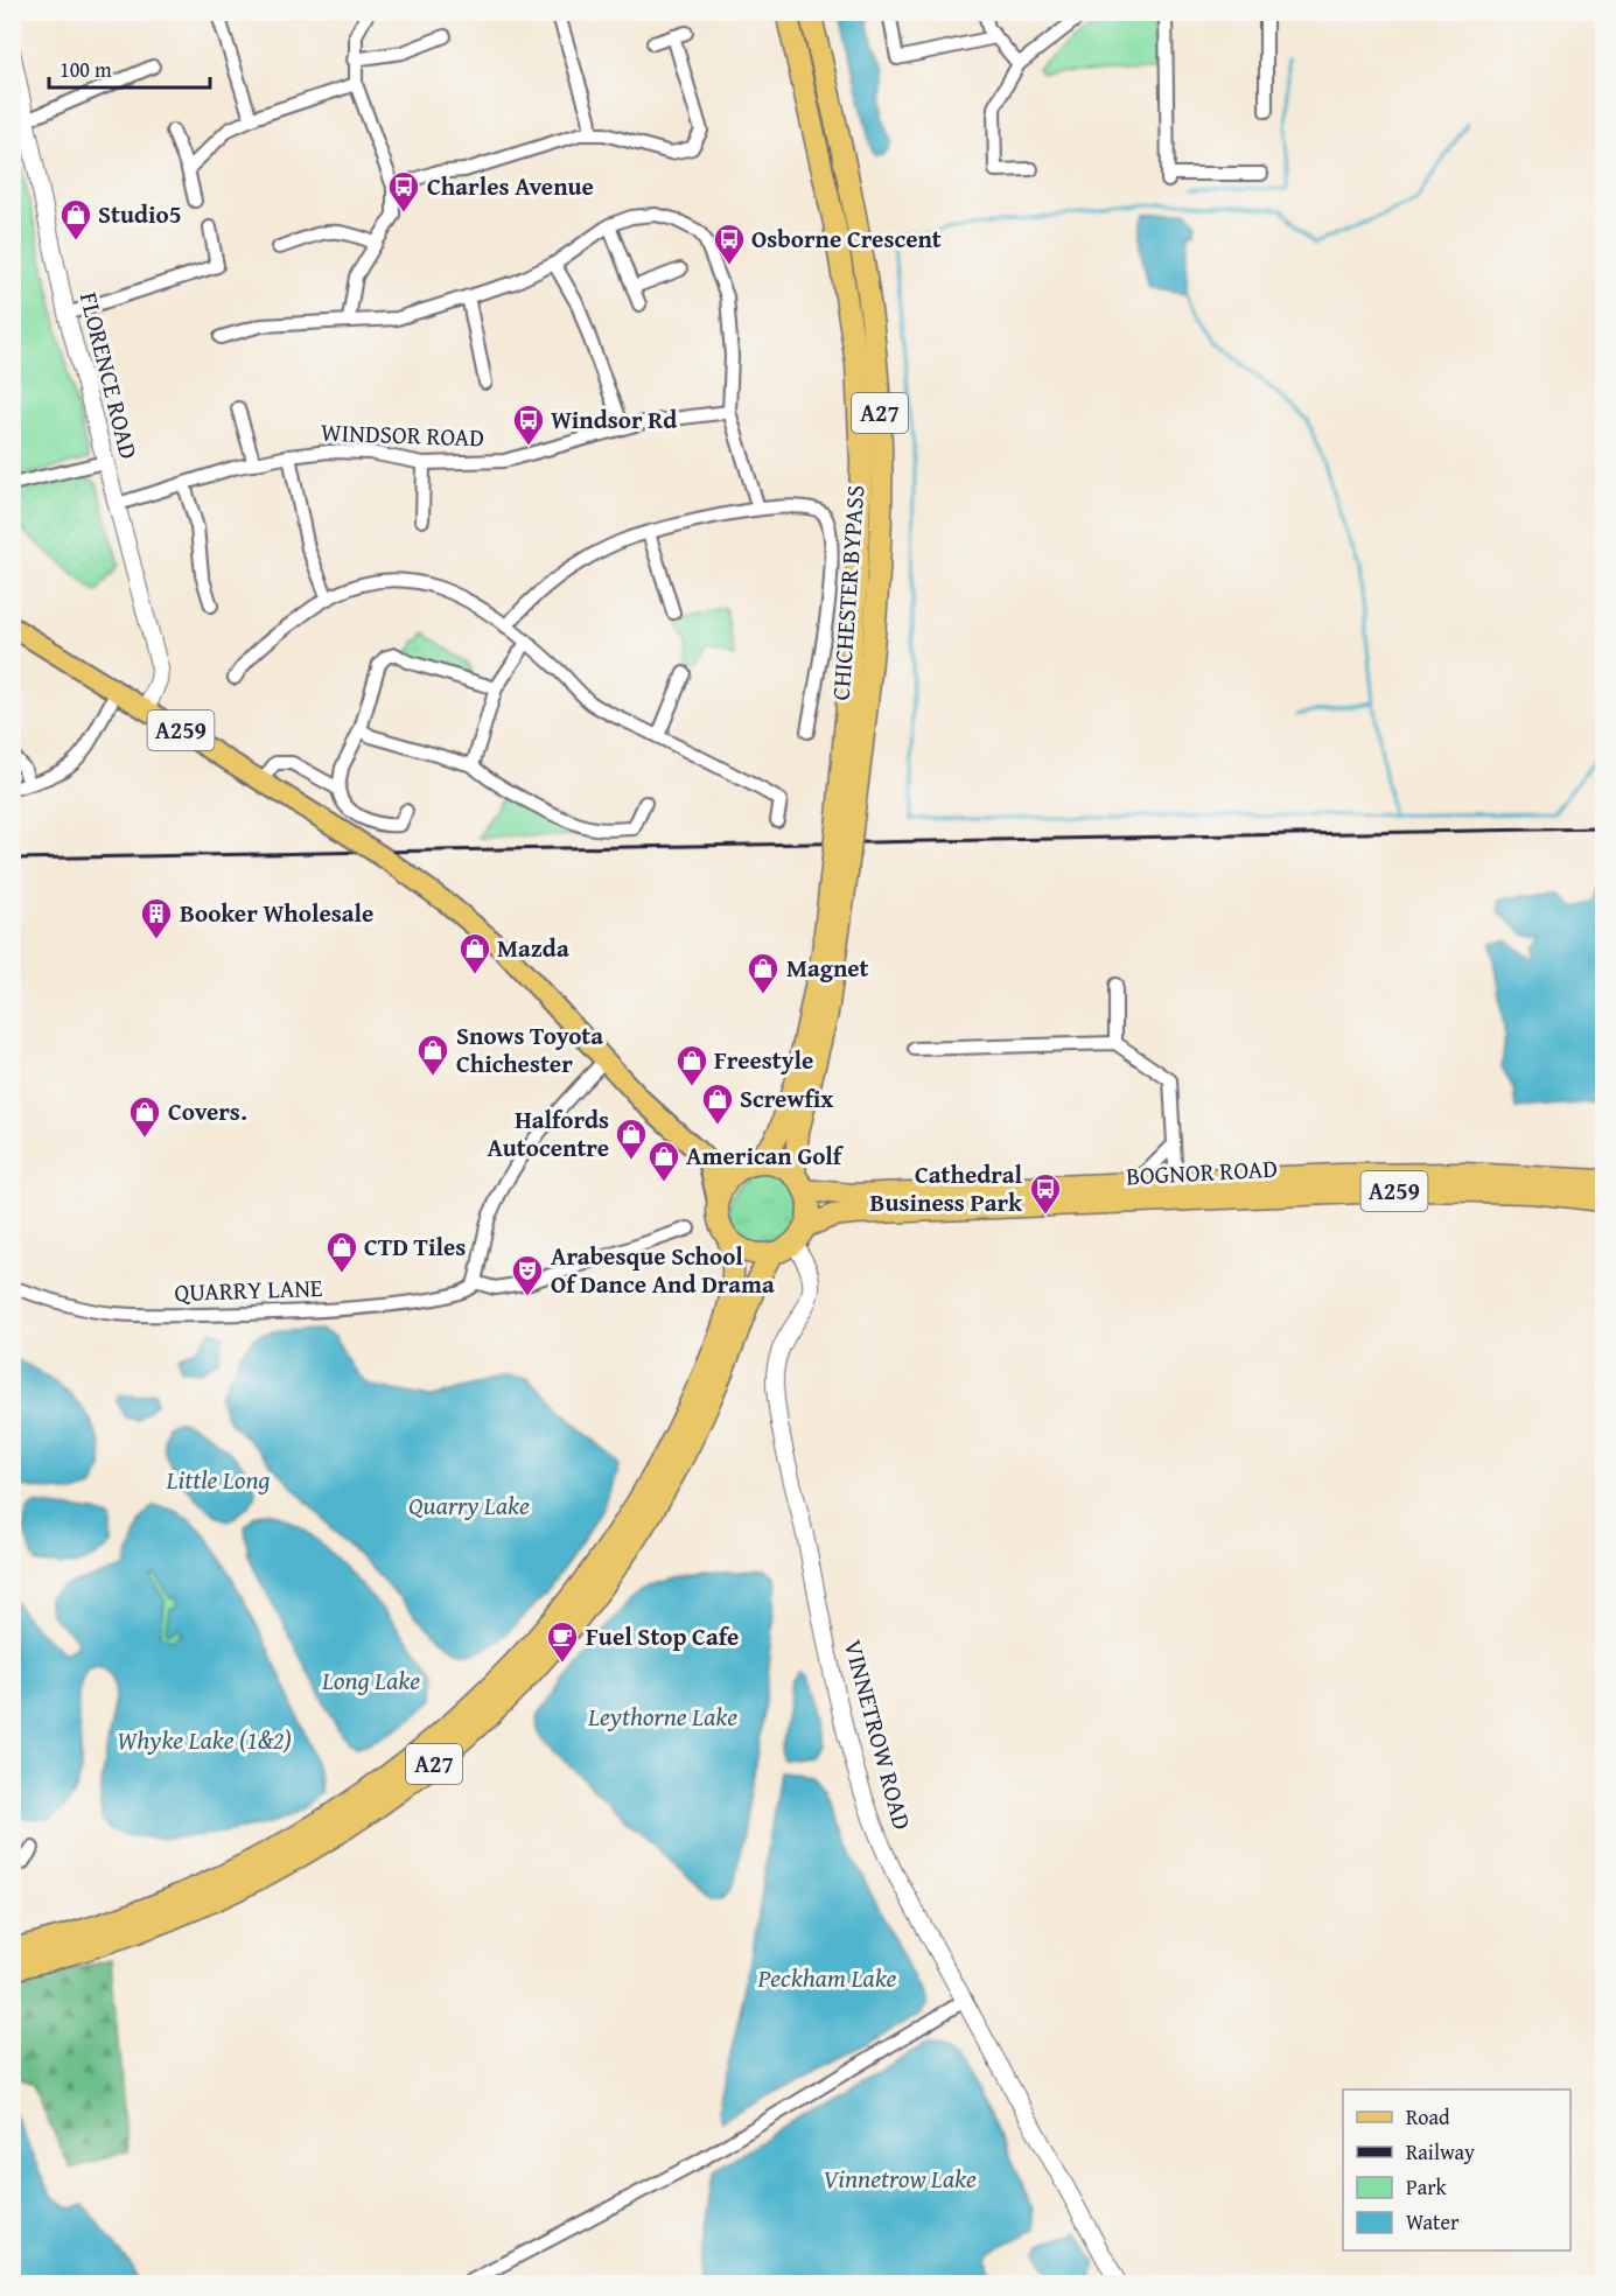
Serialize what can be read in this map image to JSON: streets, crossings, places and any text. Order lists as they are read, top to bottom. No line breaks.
{"streets":{"highway":["A27","CHICHESTER BYPASS","A259","BOGNOR ROAD"],"street":["FLORENCE ROAD","WINDSOR ROAD","QUARRY LANE","VINNETROW ROAD"]},"crossings":[["FLORENCE ROAD","WINDSOR ROAD"],["FLORENCE ROAD","A259"],["A27","CHICHESTER BYPASS"],["A27","A259"],["A27","BOGNOR ROAD"],["A27","VINNETROW ROAD"],["CHICHESTER BYPASS","A259"],["CHICHESTER BYPASS","BOGNOR ROAD"],["CHICHESTER BYPASS","VINNETROW ROAD"],["A259","BOGNOR ROAD"],["A259","VINNETROW ROAD"],["BOGNOR ROAD","VINNETROW ROAD"]],"water":["Little Long","Quarry Lake","Long Lake","Leythorne Lake","Whyke Lake (1&2)","Peckham Lake","Vinnetrow Lake"],"places":{"bus stop":["Charles Avenue","Osborne Crescent","Windsor Rd","Cathedral Business Park"],"shop":["Studio5","Mazda","Magnet","Snows Toyota Chichester","Freestyle","Screwfix","Covers.","Halfords Autocentre","American Golf","CTD Tiles"],"building":["Booker Wholesale"],"theatre":["Arabesque School Of Dance And Drama"],"cafe":["Fuel Stop Cafe"]},"legend":["Road","Railway","Park","Water"],"scale_bar":"100 m"}
